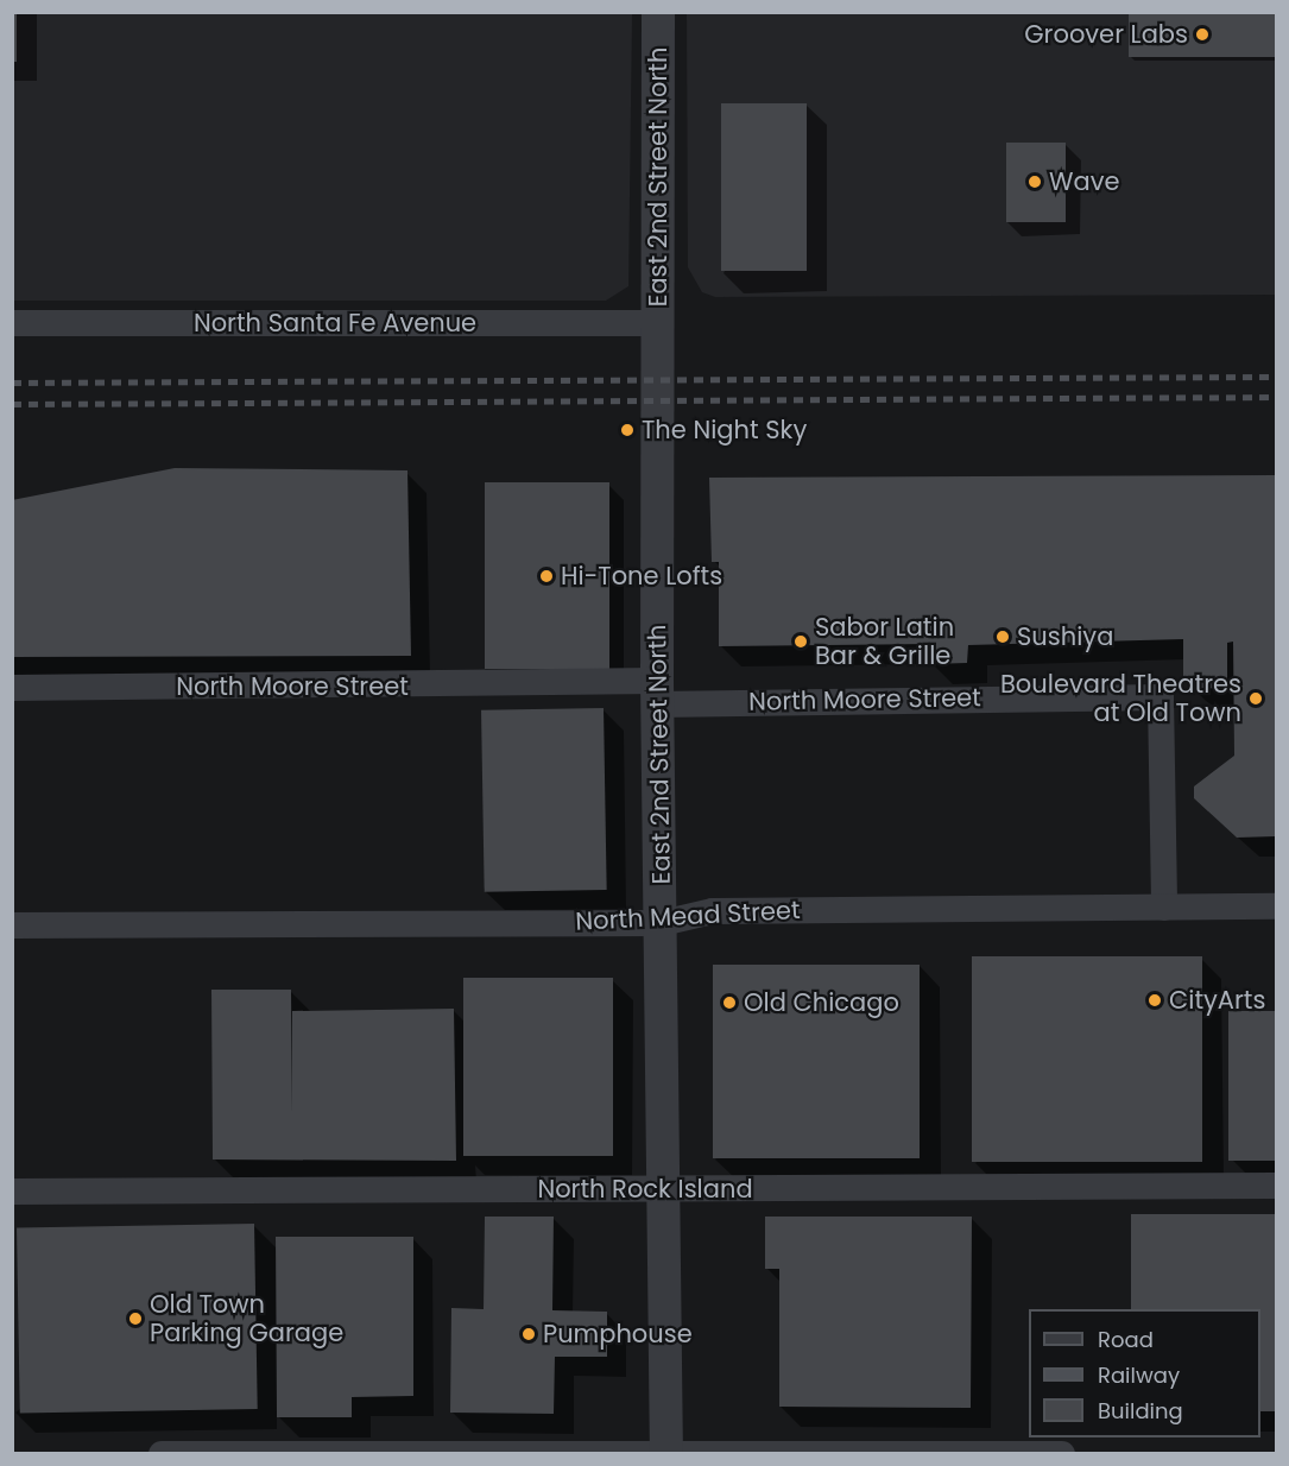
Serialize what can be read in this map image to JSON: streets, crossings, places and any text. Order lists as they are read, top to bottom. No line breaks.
{"streets":{"street":["East 2nd Street North","North Santa Fe Avenue","North Moore Street","North Mead Street","North Rock Island"]},"crossings":[["East 2nd Street North","North Santa Fe Avenue"],["East 2nd Street North","North Moore Street"],["East 2nd Street North","North Mead Street"],["East 2nd Street North","North Rock Island"],["North Moore Street","North Mead Street"]],"places":["Groover Labs","Wave","The Night Sky","Hi-Tone Lofts","Sushiya","Sabor Latin Bar & Grille","Boulevard Theatres at Old Town","CityArts","Old Chicago","Old Town Parking Garage","Pumphouse"],"legend":["Road","Railway","Building"]}
